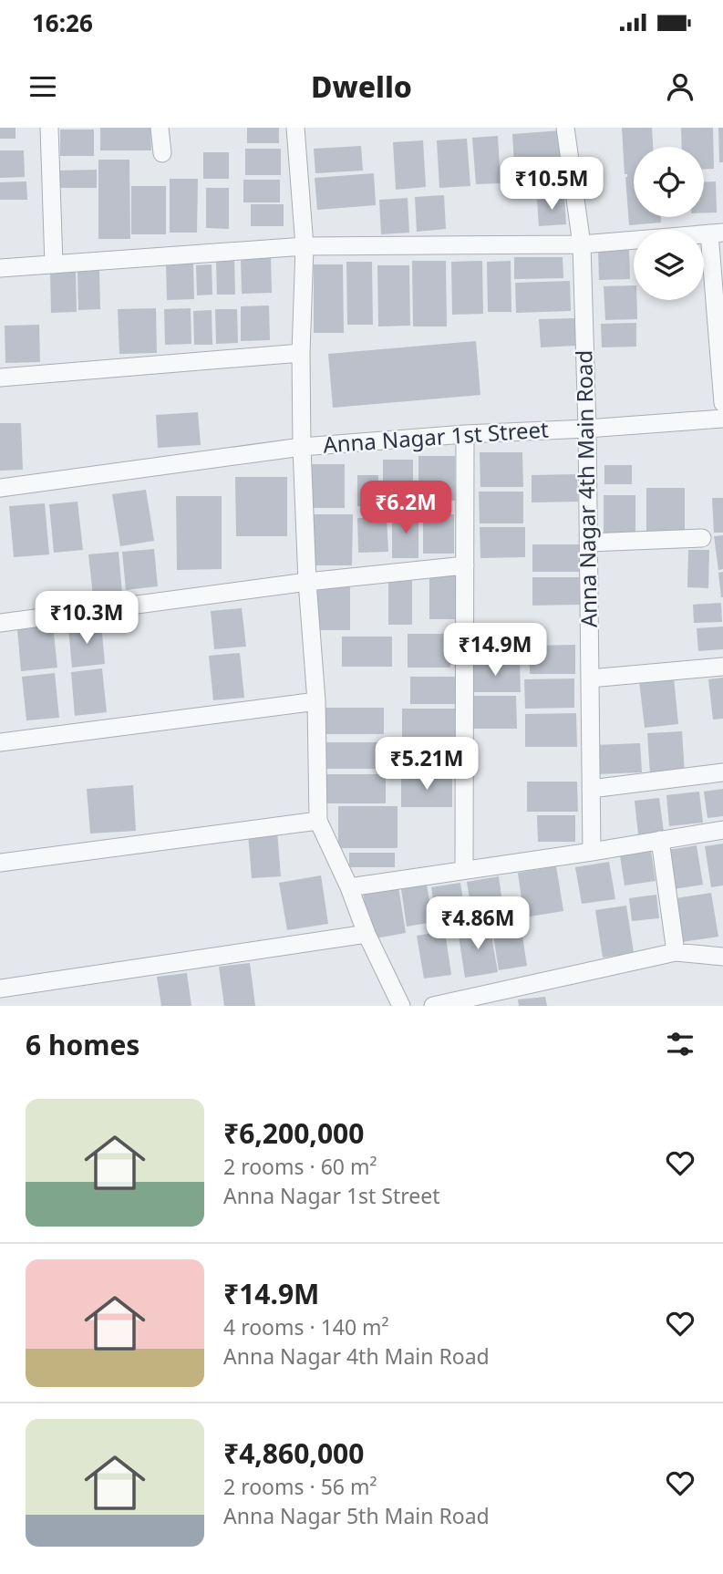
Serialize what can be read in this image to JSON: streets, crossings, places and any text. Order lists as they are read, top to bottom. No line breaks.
{"streets":{"street":["Anna Nagar 1st Street","Anna Nagar 4th Main Road"]},"crossings":[["Anna Nagar 1st Street","Anna Nagar 4th Main Road"]],"page":{"status":"16:26","header":"Dwello","price":["₹10.5M","₹6.2M","₹10.3M","₹14.9M","₹5.21M","₹4.86M"],"heading":"6 homes","list":[{"name":"₹6,200,000","note":"2 rooms · 60 m² · Anna Nagar 1st Street"},{"name":"₹14.9M","note":"4 rooms · 140 m² · Anna Nagar 4th Main Road"},{"name":"₹4,860,000","note":"2 rooms · 56 m² · Anna Nagar 5th Main Road"}]}}
